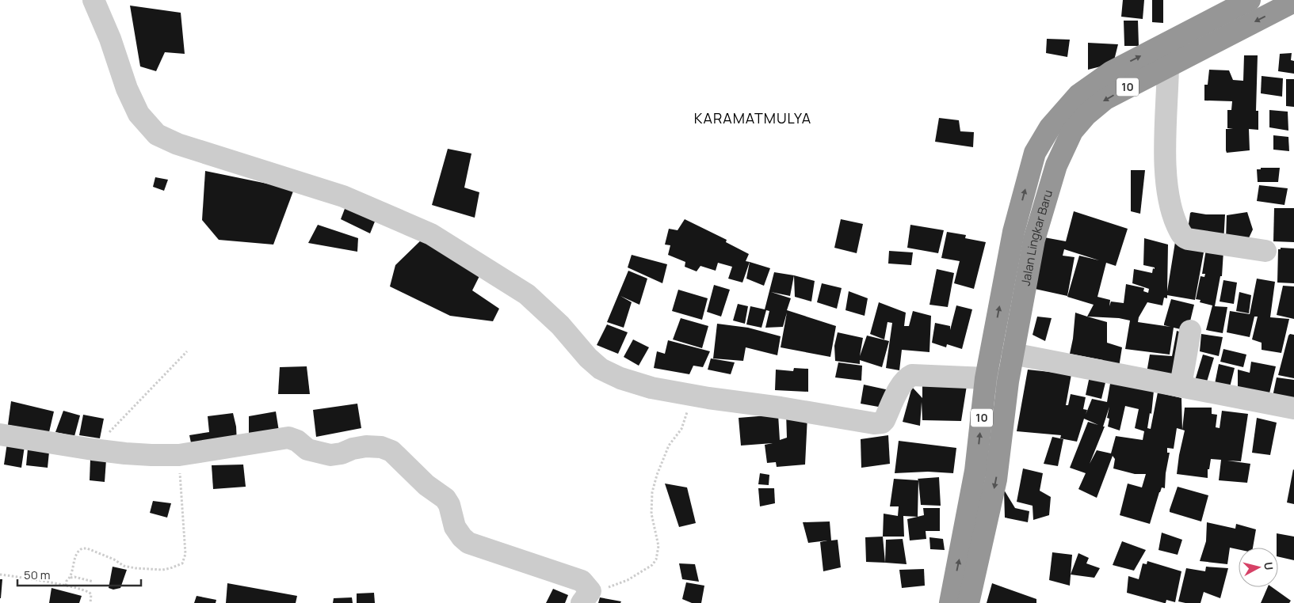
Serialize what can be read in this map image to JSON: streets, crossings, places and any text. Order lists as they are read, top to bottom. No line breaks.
{"streets":{"highway":["10","Jalan Lingkar Baru"]},"districts":["KARAMATMULYA"],"scale_bar":"50 m","north":"right"}
